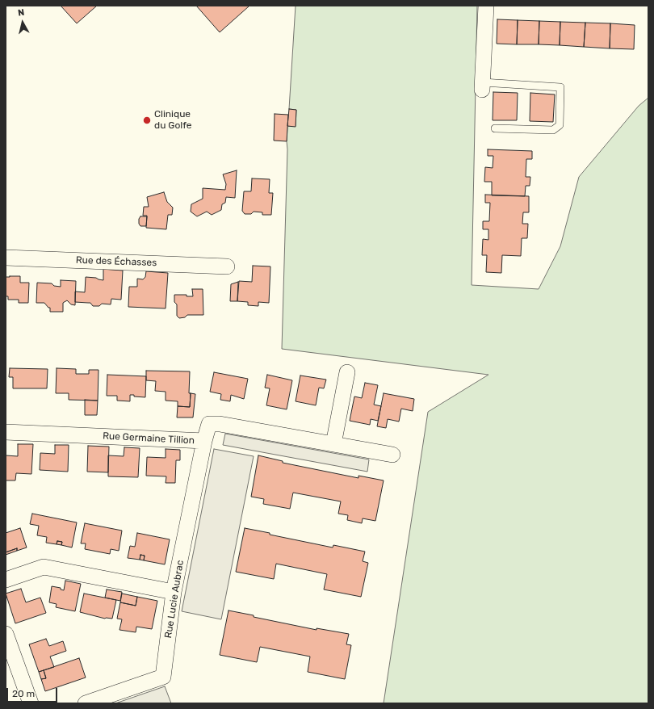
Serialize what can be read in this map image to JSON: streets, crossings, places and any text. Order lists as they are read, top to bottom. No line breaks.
{"streets":{"street":["Rue des Échasses","Rue Germaine Tillion","Rue Lucie Aubrac"]},"crossings":[["Rue Germaine Tillion","Rue Lucie Aubrac"]],"places":["Clinique du Golfe"],"scale_bar":"20 m","north":"top"}
